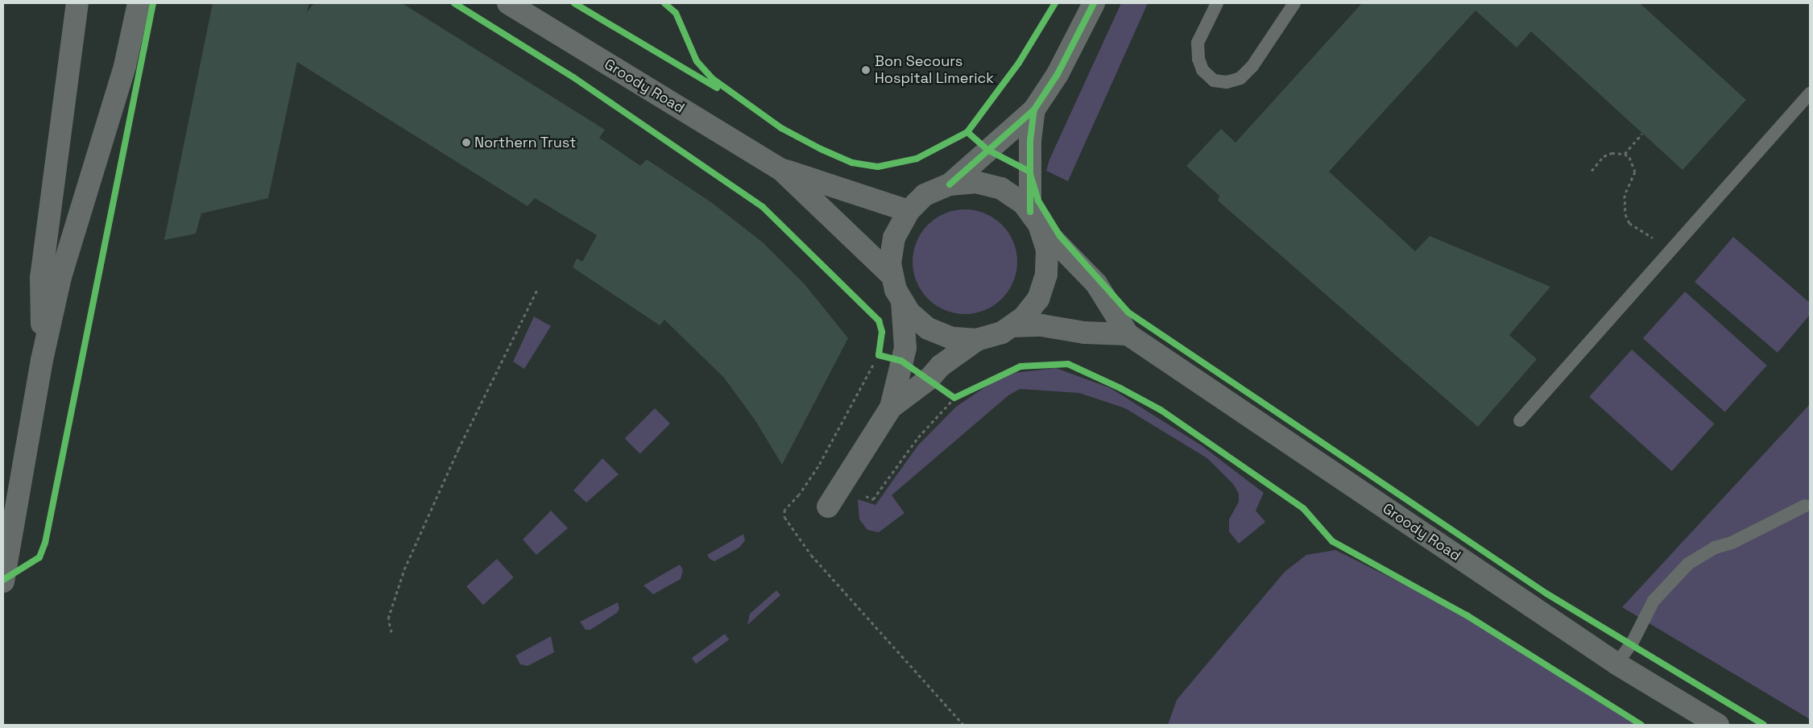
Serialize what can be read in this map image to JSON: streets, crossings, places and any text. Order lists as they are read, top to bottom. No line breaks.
{"streets":{"street":["Groody Road"]},"places":["Bon Secours Hospital Limerick","Northern Trust"]}
